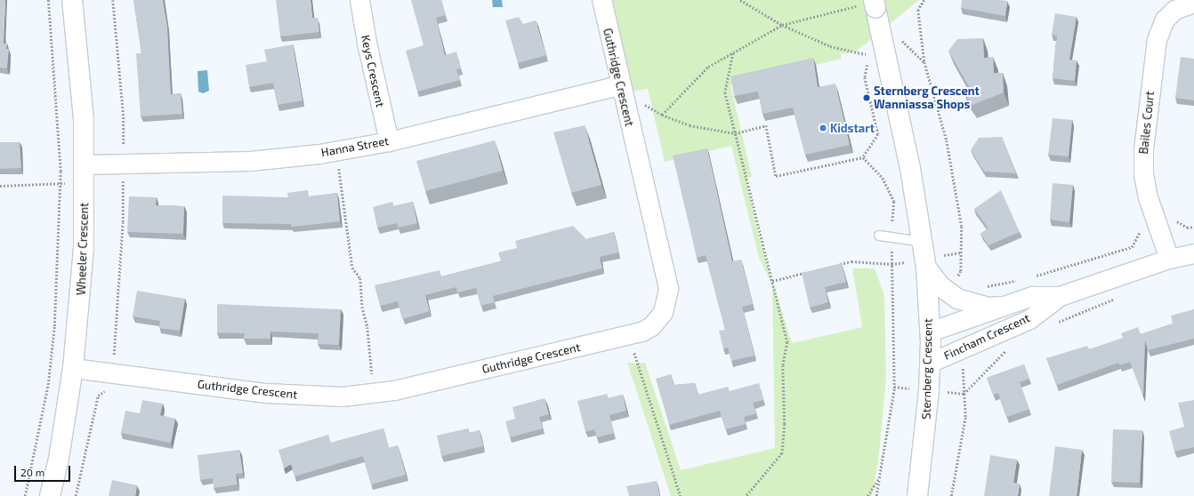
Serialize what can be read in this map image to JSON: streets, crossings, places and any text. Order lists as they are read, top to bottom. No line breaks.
{"streets":{"street":["Keys Crescent","Guthridge Crescent","Bailes Court","Hanna Street","Wheeler Crescent","Fincham Crescent","Sternberg Crescent"]},"crossings":[["Keys Crescent","Hanna Street"],["Guthridge Crescent","Hanna Street"],["Guthridge Crescent","Wheeler Crescent"],["Bailes Court","Fincham Crescent"],["Hanna Street","Wheeler Crescent"],["Fincham Crescent","Sternberg Crescent"]],"places":["Sternberg Crescent Wanniassa Shops","Kidstart"],"scale_bar":"20 m"}
